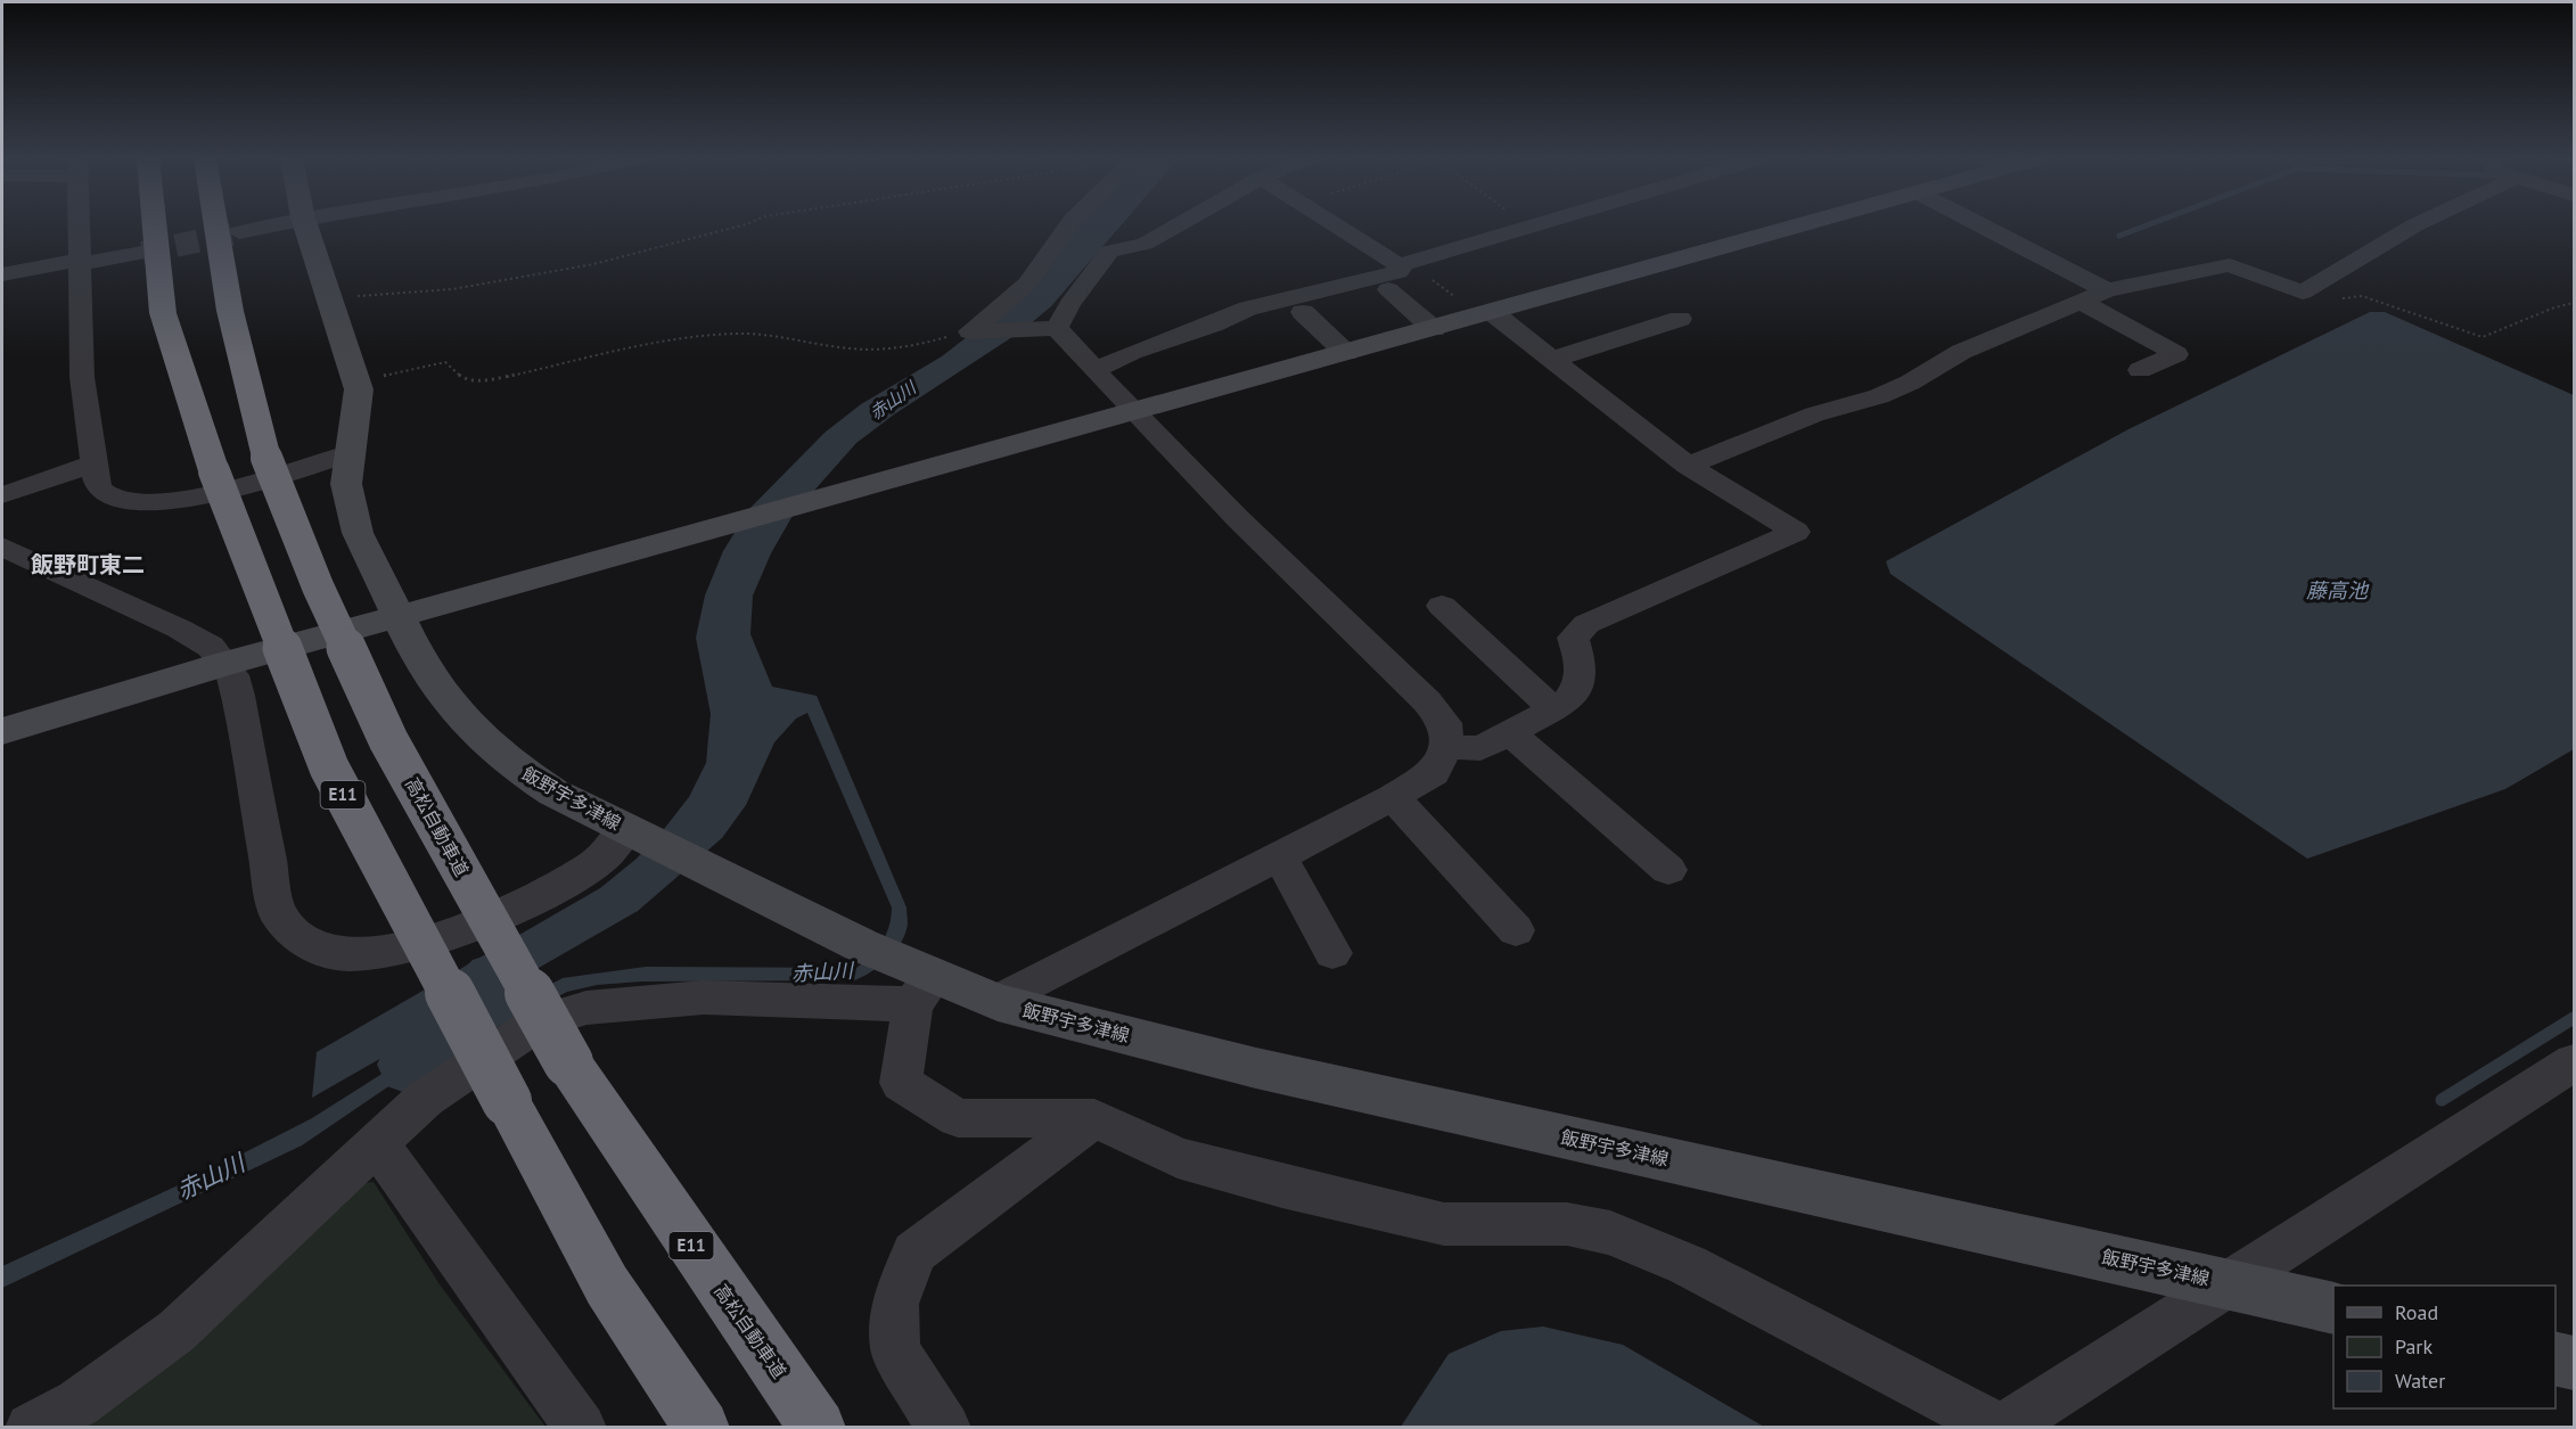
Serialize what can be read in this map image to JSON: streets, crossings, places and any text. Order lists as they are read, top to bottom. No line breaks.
{"streets":{"highway":["E11","高松自動車道"],"main road":["飯野宇多津線"]},"districts":["飯野町東二"],"water":["赤山川","藤高池"],"legend":["Road","Park","Water"]}
